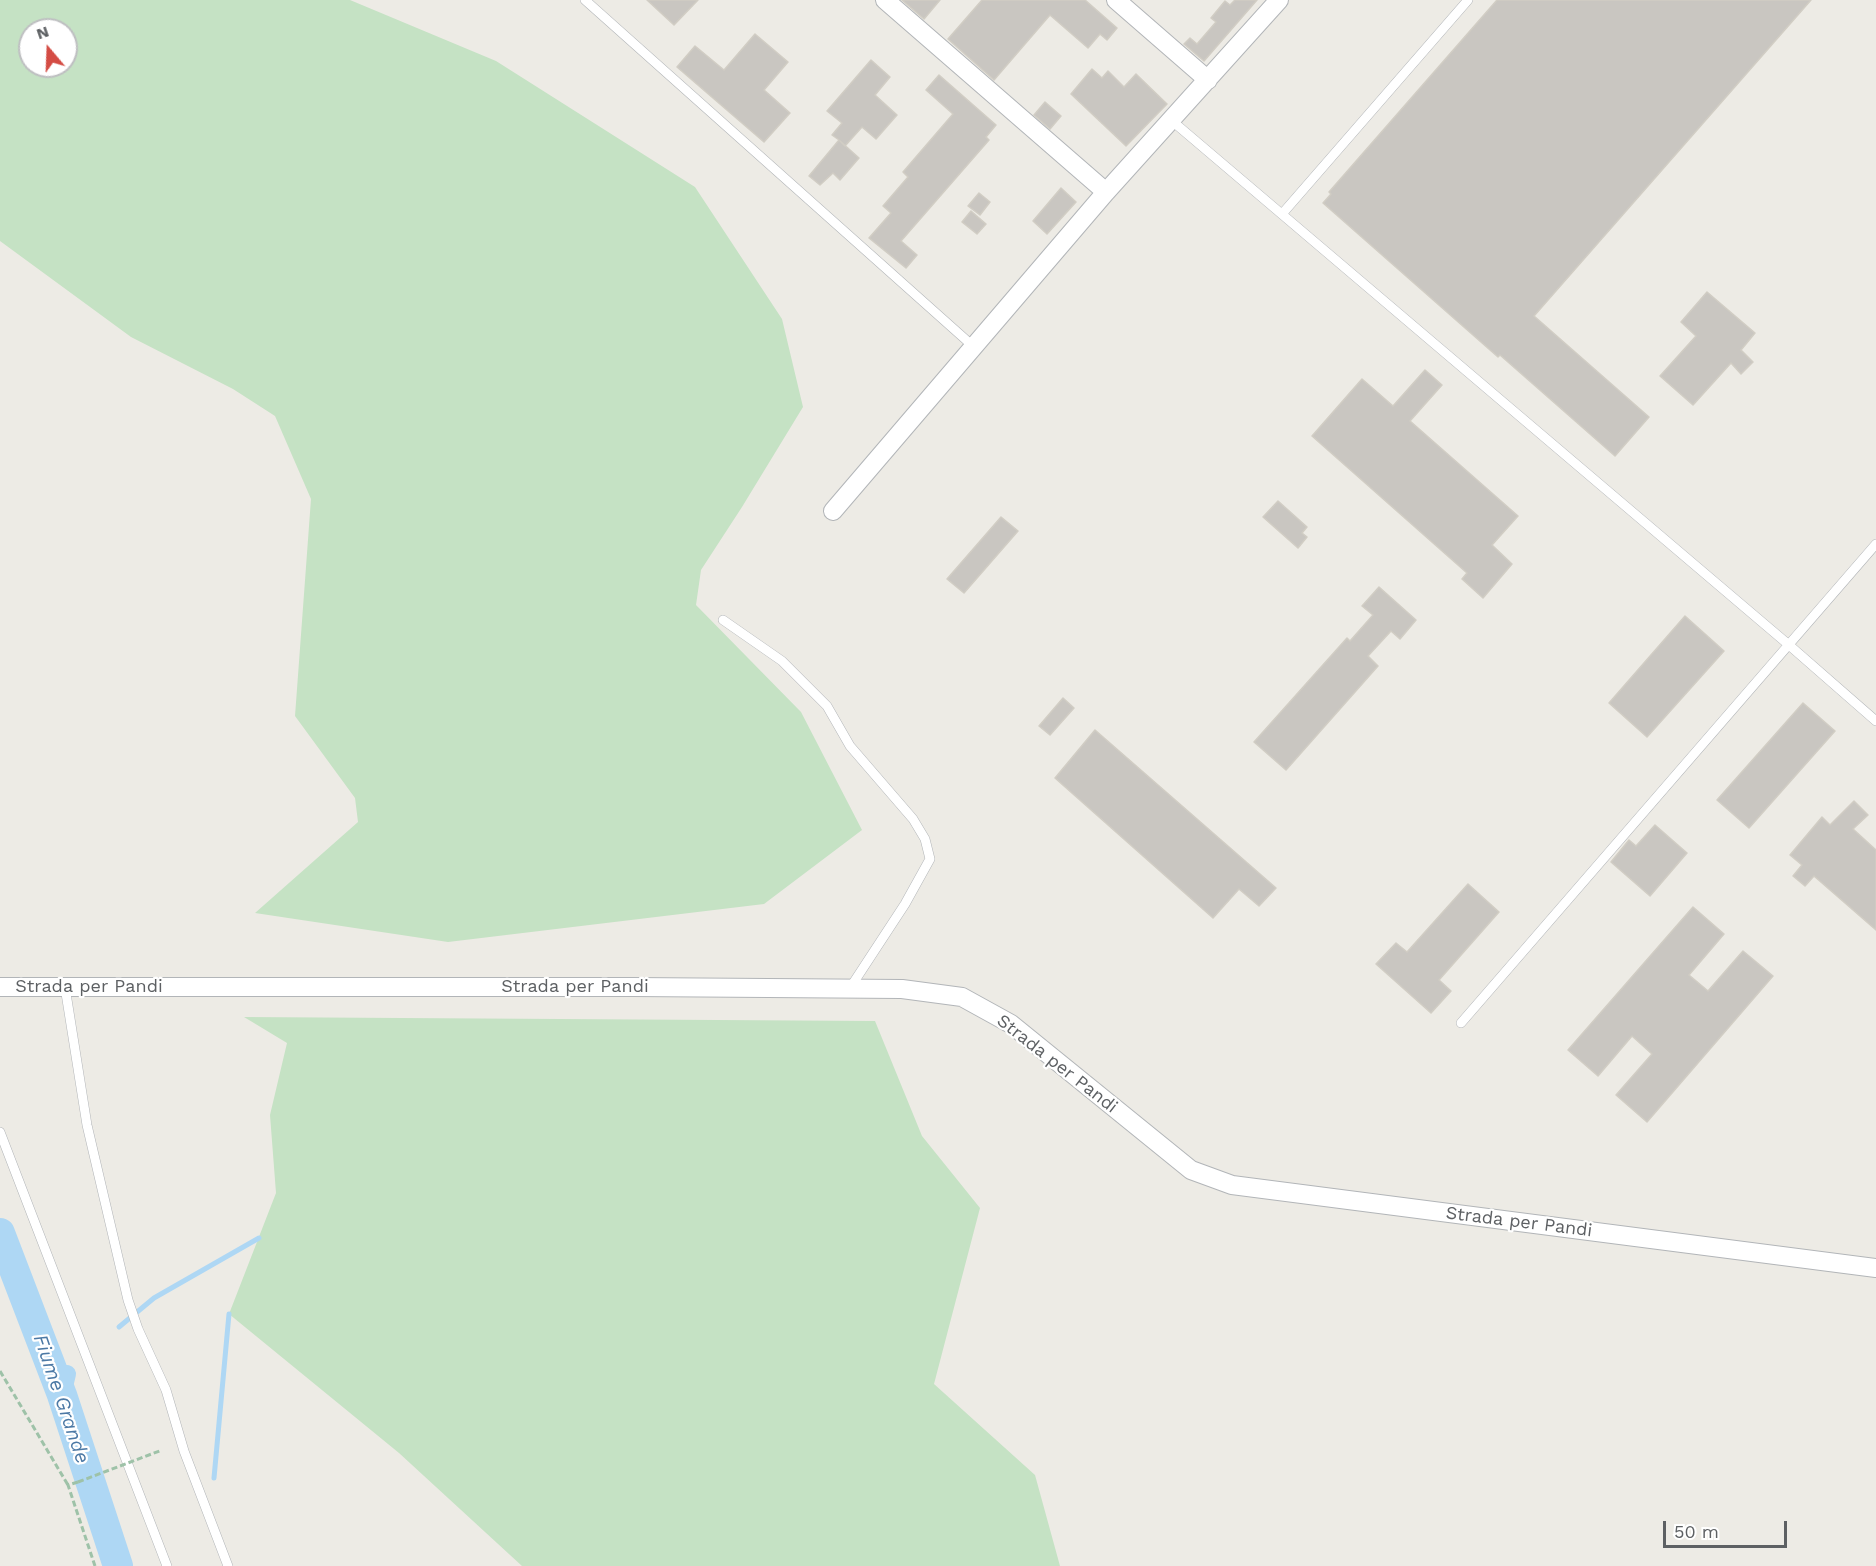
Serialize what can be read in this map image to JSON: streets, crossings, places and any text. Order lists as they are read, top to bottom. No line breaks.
{"streets":{"street":["Strada per Pandi"]},"water":["Fiume Grande"],"scale_bar":"50 m","north":"top"}
